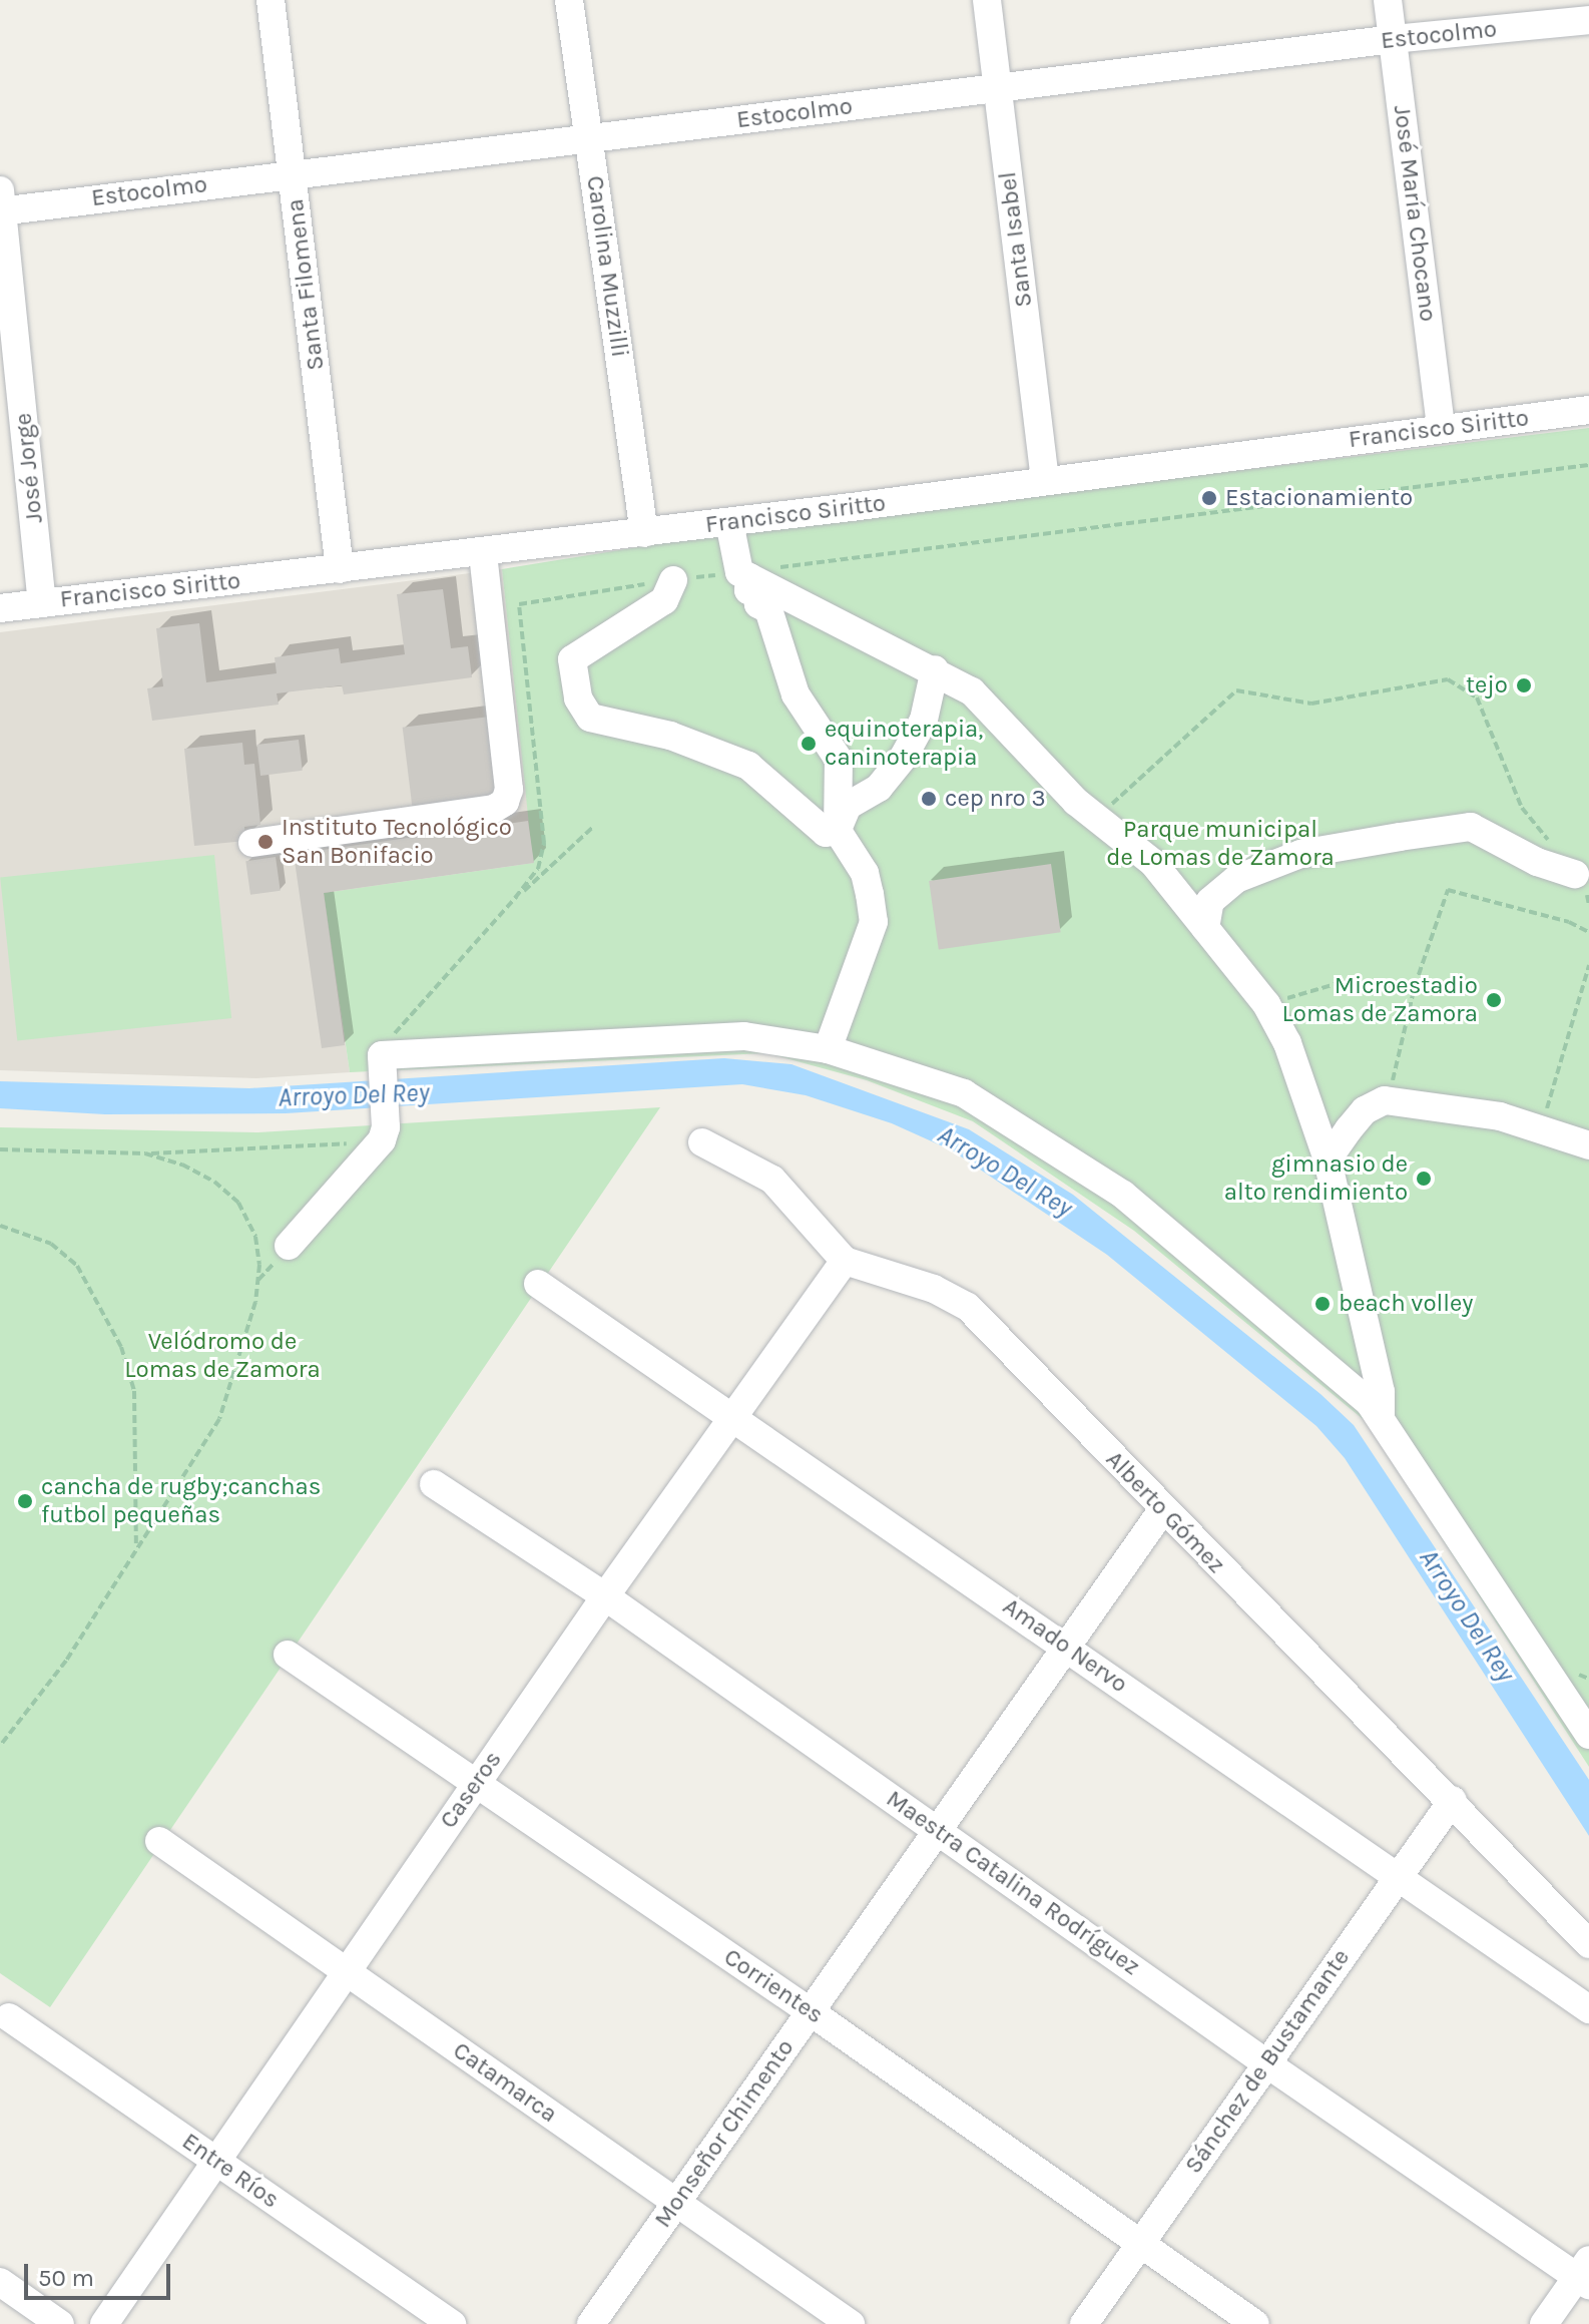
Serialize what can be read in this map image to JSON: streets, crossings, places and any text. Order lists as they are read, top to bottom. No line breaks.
{"streets":{"street":["Estocolmo","José María Chocano","Santa Isabel","Carolina Muzzilli","Santa Filomena","Francisco Siritto","José Jorge","Alberto Gómez","Amado Nervo","Caseros","Maestra Catalina Rodríguez","Corrientes","Sánchez de Bustamante","Catamarca","Monseñor Chimento","Entre Ríos"]},"crossings":[["Estocolmo","José María Chocano"],["Estocolmo","Santa Isabel"],["Estocolmo","Carolina Muzzilli"],["Estocolmo","Santa Filomena"],["Estocolmo","José Jorge"],["José María Chocano","Francisco Siritto"],["Santa Isabel","Francisco Siritto"],["Carolina Muzzilli","Francisco Siritto"],["Santa Filomena","Francisco Siritto"],["Francisco Siritto","José Jorge"],["Alberto Gómez","Caseros"],["Alberto Gómez","Sánchez de Bustamante"],["Alberto Gómez","Monseñor Chimento"],["Amado Nervo","Caseros"],["Amado Nervo","Sánchez de Bustamante"],["Amado Nervo","Monseñor Chimento"],["Caseros","Maestra Catalina Rodríguez"],["Caseros","Corrientes"],["Caseros","Catamarca"],["Caseros","Entre Ríos"],["Maestra Catalina Rodríguez","Sánchez de Bustamante"],["Maestra Catalina Rodríguez","Monseñor Chimento"],["Corrientes","Sánchez de Bustamante"],["Corrientes","Monseñor Chimento"],["Catamarca","Monseñor Chimento"]],"water":["Arroyo Del Rey"],"parks":["Parque municipal de Lomas de Zamora","Velódromo de Lomas de Zamora"],"places":["Estacionamiento","tejo","equinoterapia, caninoterapia","cep nro 3","Instituto Tecnológico San Bonifacio","Microestadio Lomas de Zamora","gimnasio de alto rendimiento","beach volley","cancha de rugby;canchas futbol pequeñas"],"scale_bar":"50 m"}
